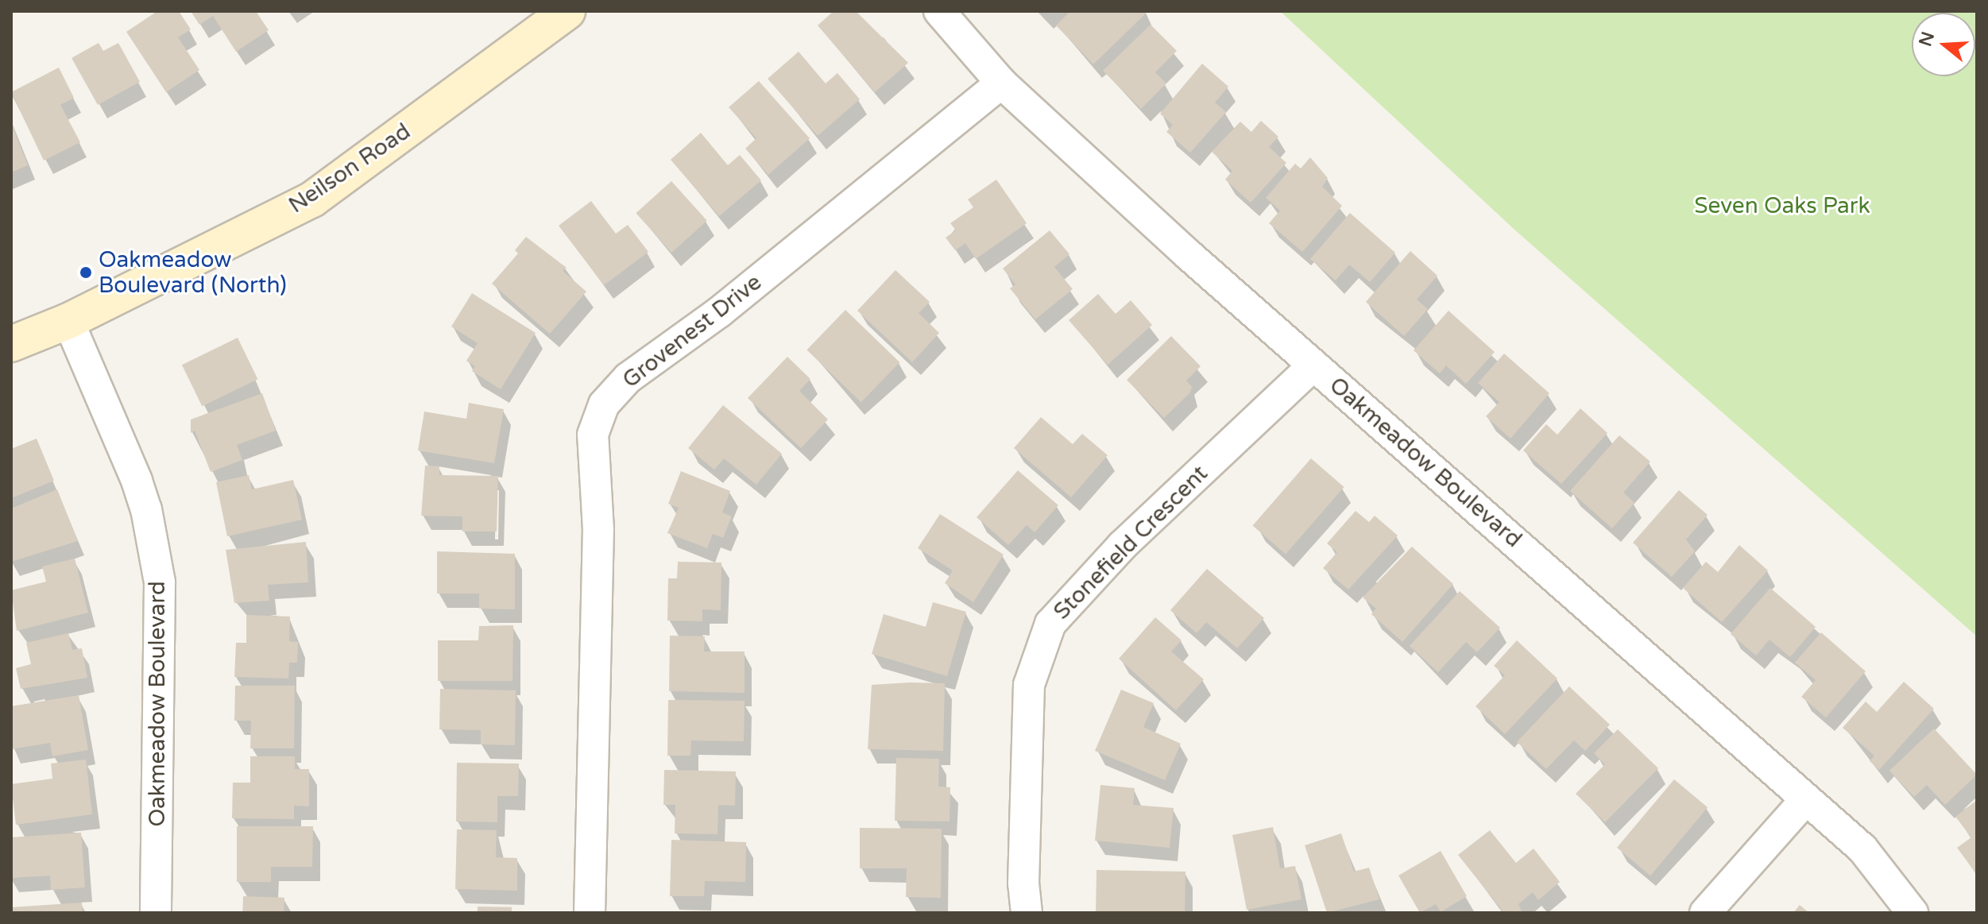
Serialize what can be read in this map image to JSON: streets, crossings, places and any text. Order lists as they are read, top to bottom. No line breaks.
{"streets":{"main road":["Neilson Road"],"street":["Grovenest Drive","Oakmeadow Boulevard","Stonefield Crescent"]},"crossings":[["Neilson Road","Oakmeadow Boulevard"],["Grovenest Drive","Oakmeadow Boulevard"],["Oakmeadow Boulevard","Stonefield Crescent"]],"parks":["Seven Oaks Park"],"places":["Oakmeadow Boulevard (North)"],"north":"left"}
